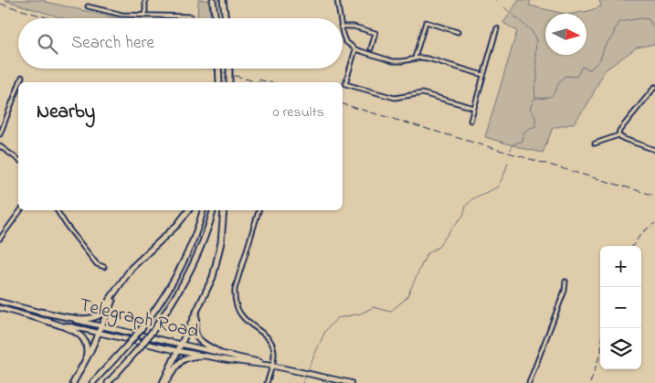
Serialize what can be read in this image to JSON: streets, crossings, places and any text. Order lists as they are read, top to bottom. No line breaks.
{"streets":{"main road":["Telegraph Road"]},"north":"right","page":{"search":"Search here","heading":["Nearby","0 results"],"map_buttons":["+","−"]}}
